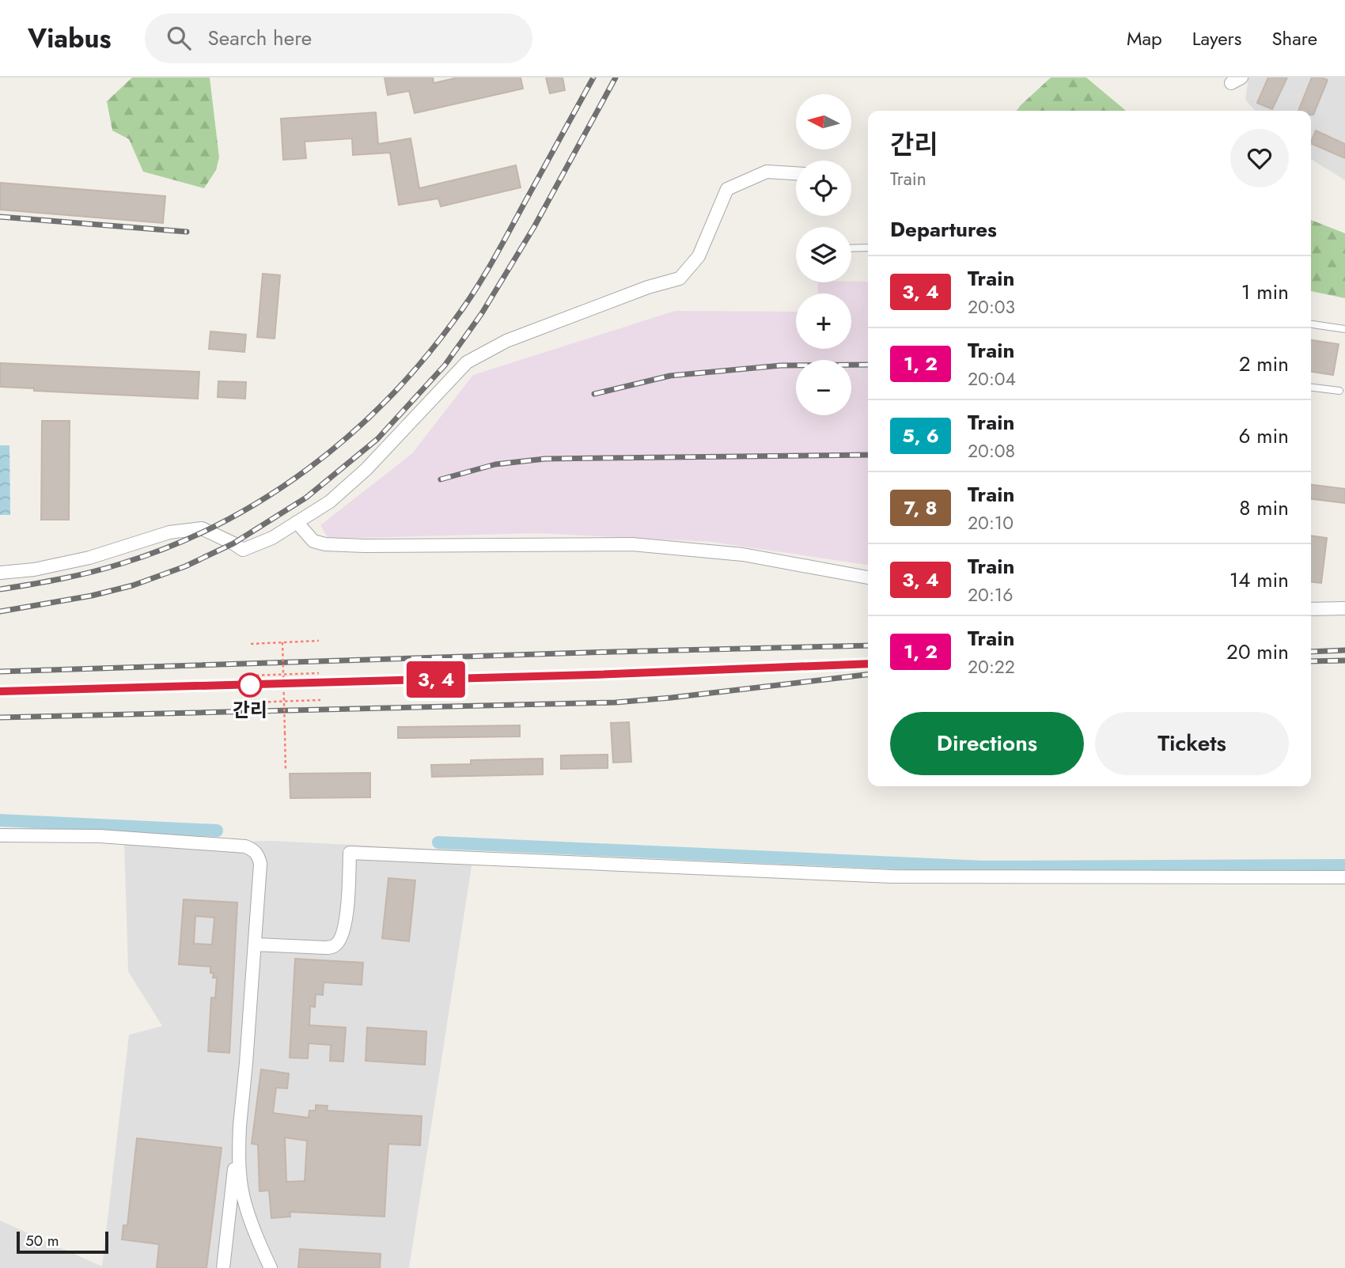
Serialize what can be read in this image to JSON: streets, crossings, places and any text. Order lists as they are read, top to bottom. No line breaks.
{"places":["간리"],"scale_bar":"50 m","north":"left","page":{"header":"Viabus","search":"Search here","nav":["Map","Layers","Share"],"on_map":"3, 4","map_buttons":["+","−"],"heading":[["간리","Train"],"Departures"],"list":[{"mark":"3, 4","name":"Train","note":"20:03","value":"1 min"},{"mark":"1, 2","name":"Train","note":"20:04","value":"2 min"},{"mark":"5, 6","name":"Train","note":"20:08","value":"6 min"},{"mark":"7, 8","name":"Train","note":"20:10","value":"8 min"},{"mark":"3, 4","name":"Train","note":"20:16","value":"14 min"},{"mark":"1, 2","name":"Train","note":"20:22","value":"20 min"}],"buttons":["Directions","Tickets"],"scale":"50 m"}}
